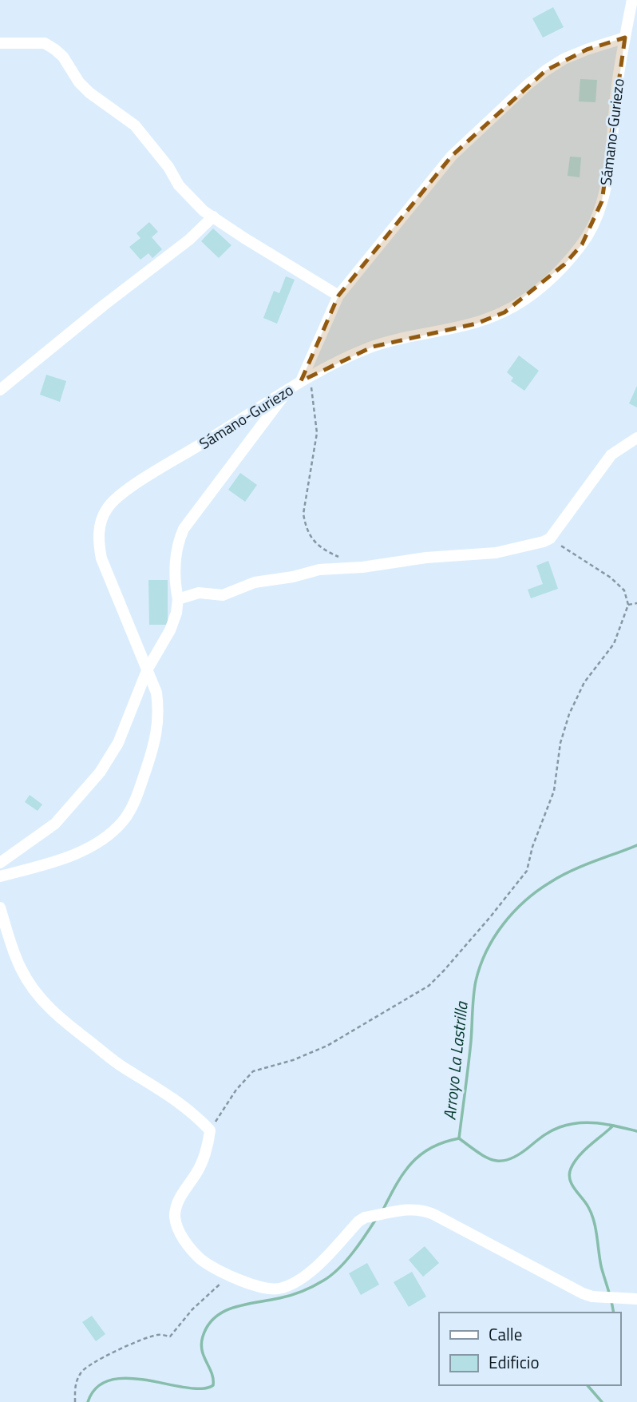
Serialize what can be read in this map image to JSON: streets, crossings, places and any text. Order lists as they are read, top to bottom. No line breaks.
{"streets":{"street":["Sámano-Guriezo"]},"water":["Arroyo La Lastrilla"],"legend":["Calle","Edificio"]}
